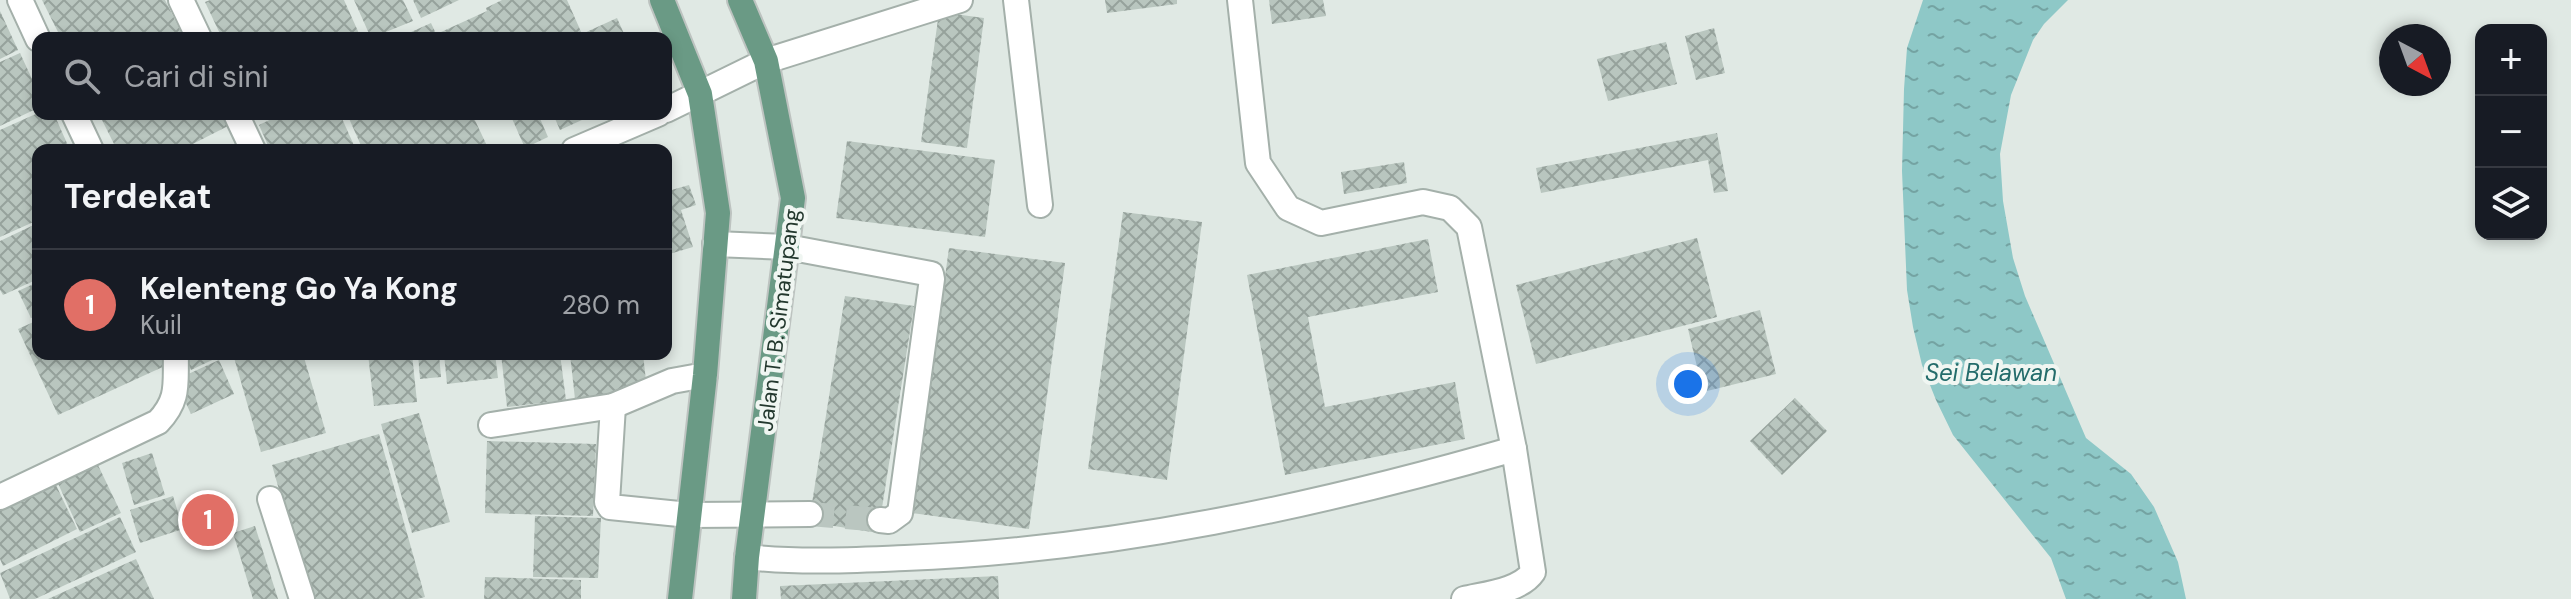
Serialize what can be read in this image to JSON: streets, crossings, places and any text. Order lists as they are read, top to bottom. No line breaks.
{"streets":{"main road":["Jalan T. B. Simatupang"]},"water":["Sei Belawan"],"north":"bottom right","page":{"map_buttons":["+","−"],"search":"Cari di sini","heading":"Terdekat","list":[{"mark":"1","name":"Kelenteng Go Ya Kong","note":"Kuil","value":"280 m"}],"pins":"1"}}
